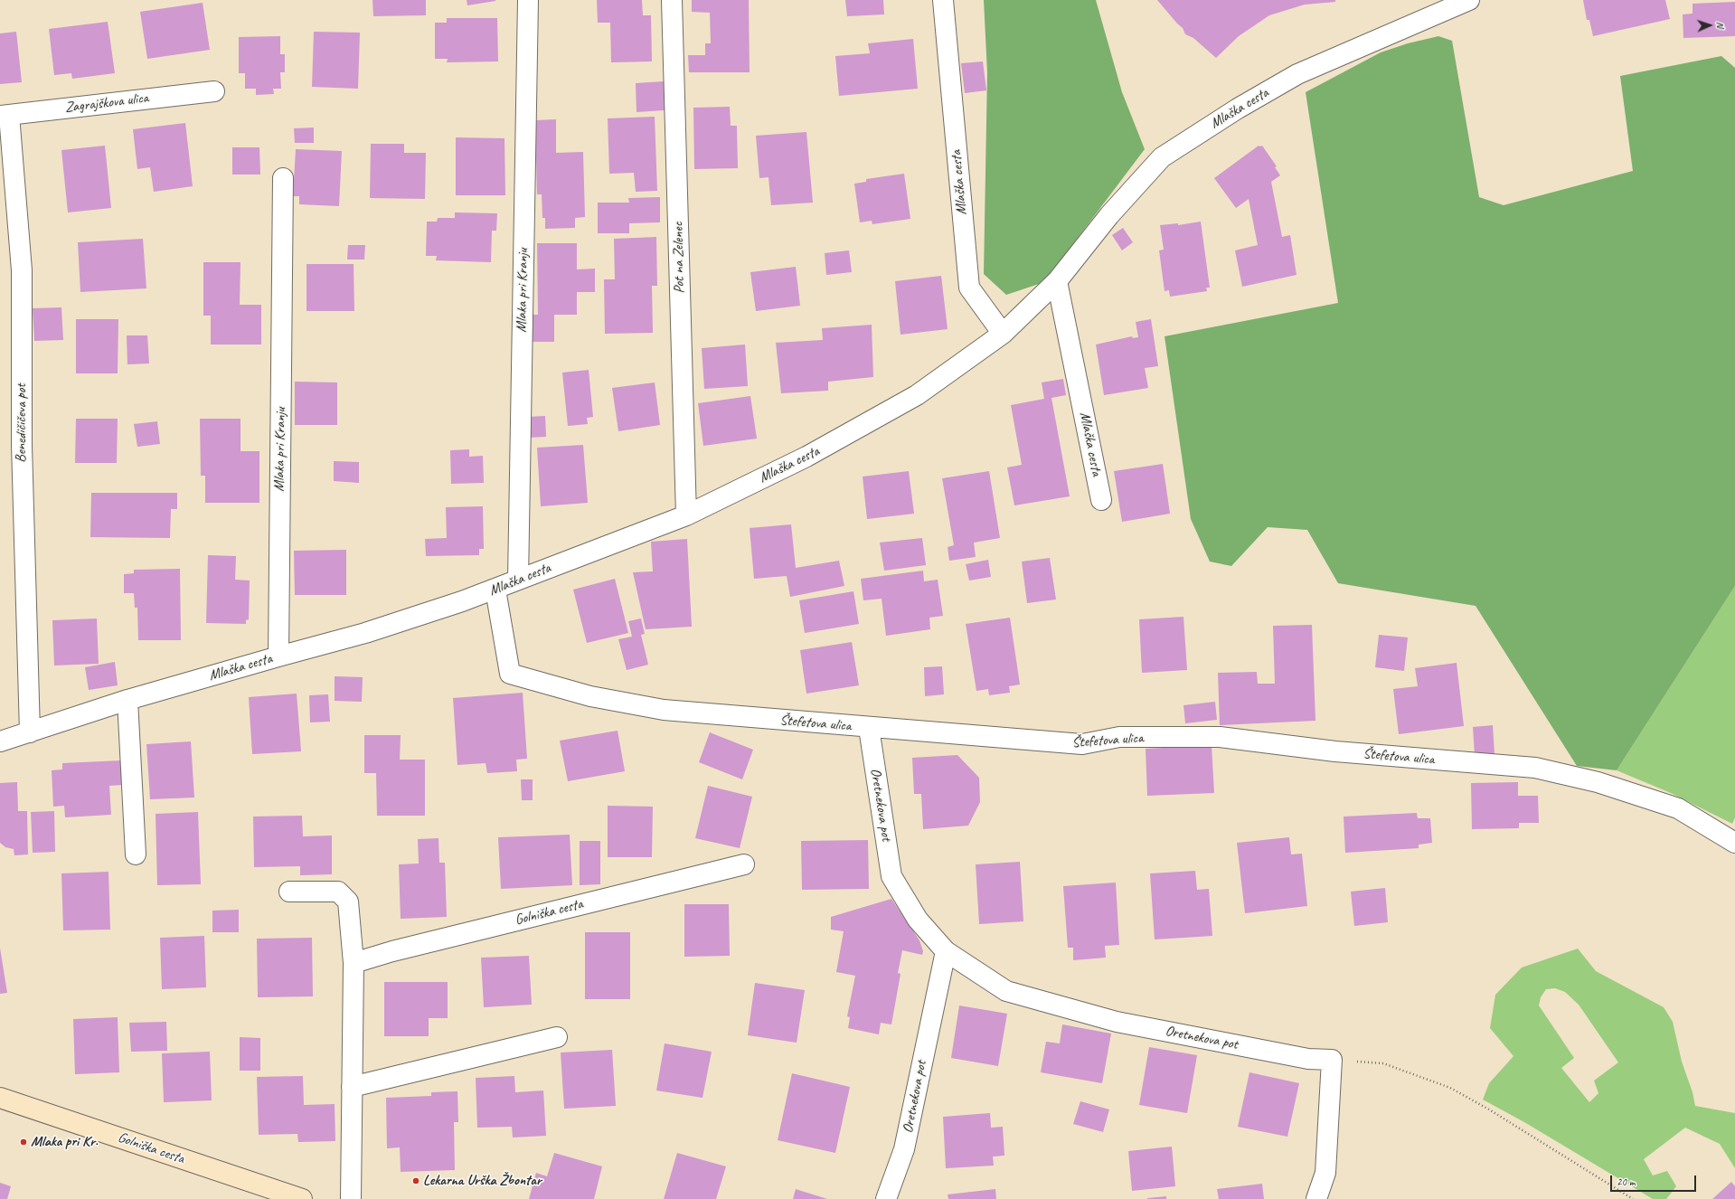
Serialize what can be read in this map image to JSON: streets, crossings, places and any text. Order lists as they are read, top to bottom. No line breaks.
{"streets":{"main road":["Golniška cesta"],"street":["Zagrajškova ulica","Mlaška cesta","Pot na Zelenec","Mlaka pri Kranju","Benedičičeva pot","Štefetova ulica","Oretnekova pot"]},"crossings":[["Zagrajškova ulica","Benedičičeva pot"],["Mlaška cesta","Pot na Zelenec"],["Mlaška cesta","Mlaka pri Kranju"],["Mlaška cesta","Benedičičeva pot"],["Mlaška cesta","Štefetova ulica"],["Štefetova ulica","Oretnekova pot"]],"places":["Mlaka pri Kr.","Lekarna Urška Žbontar"],"scale_bar":"20 m","north":"right"}
